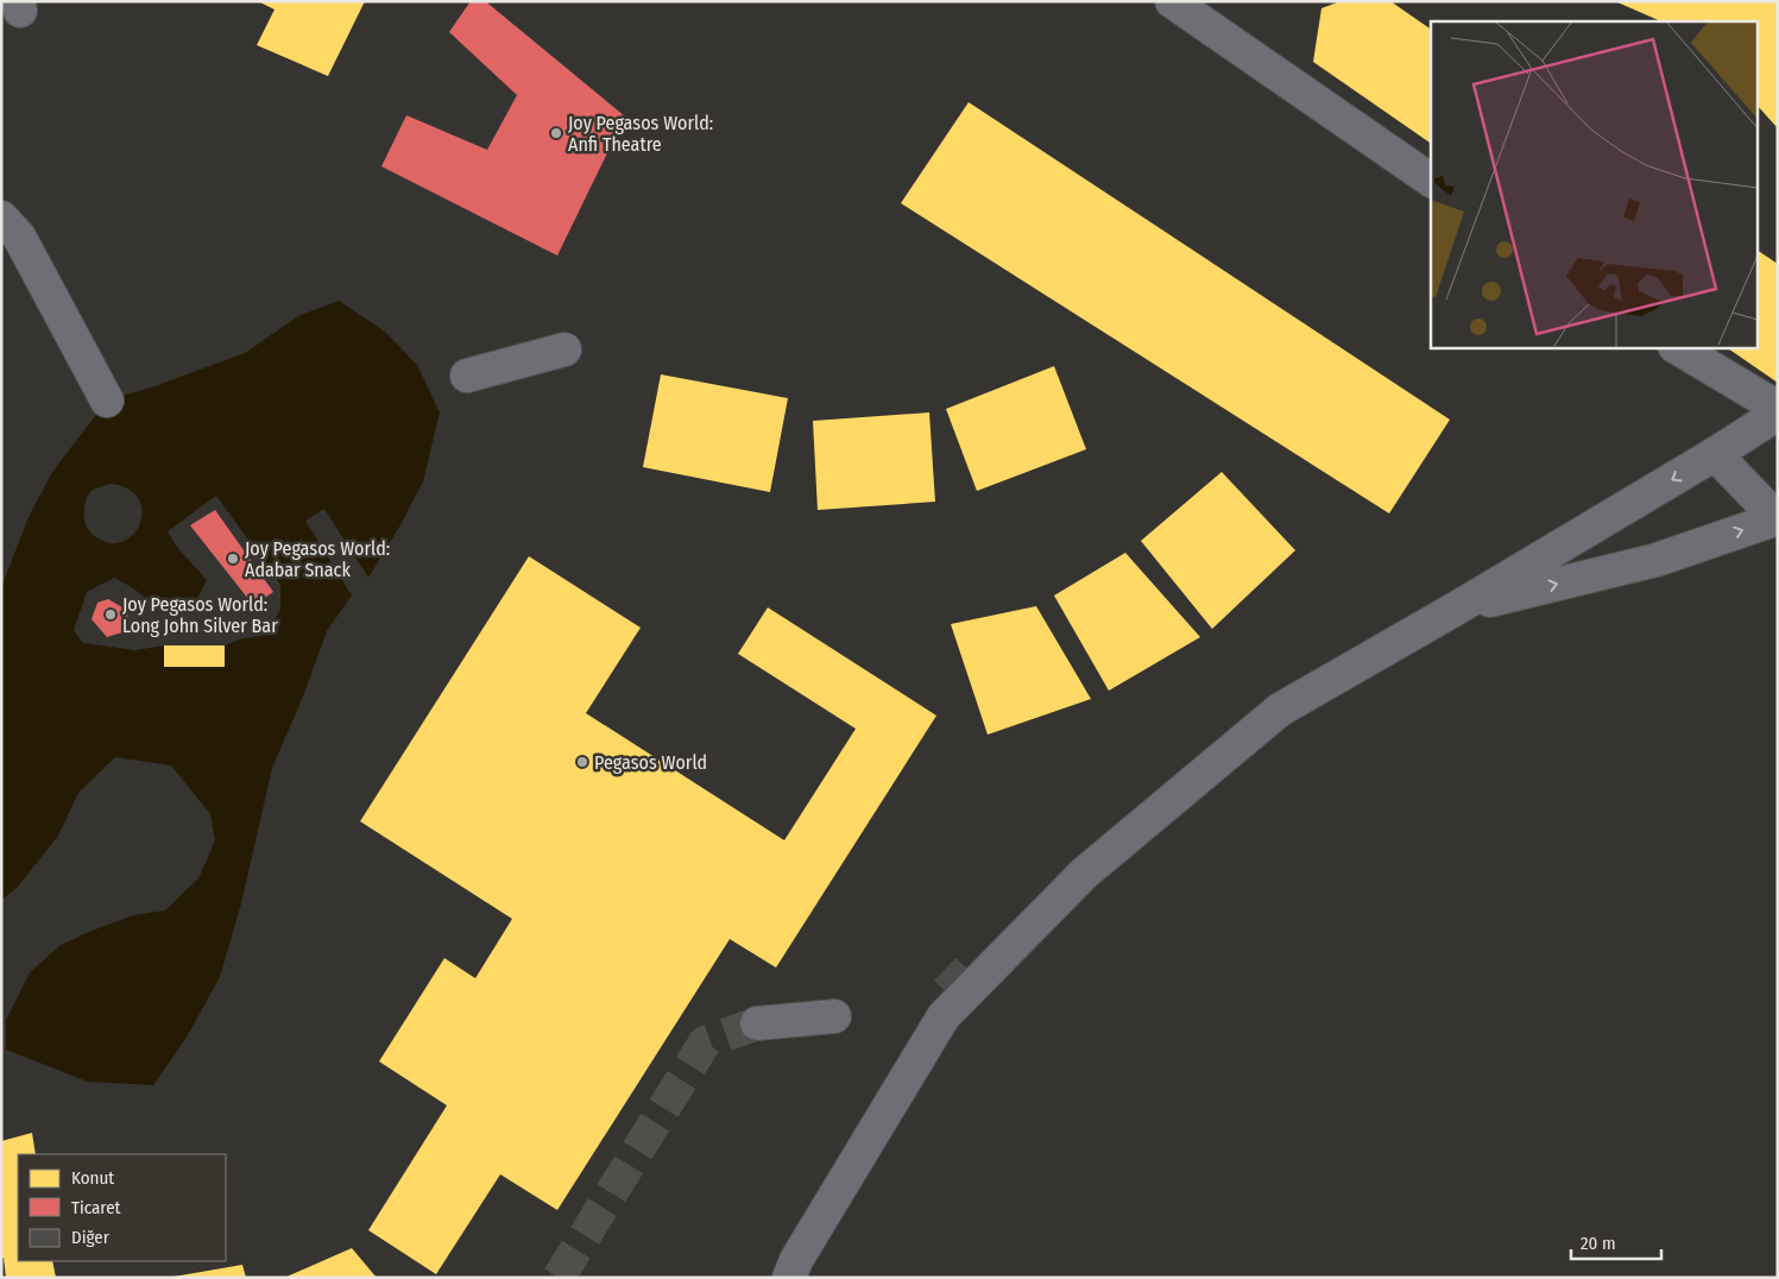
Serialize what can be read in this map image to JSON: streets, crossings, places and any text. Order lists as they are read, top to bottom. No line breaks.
{"places":["Joy Pegasos World: Anfi Theatre","Joy Pegasos World: Adabar Snack","Joy Pegasos World: Long John Silver Bar","Pegasos World"],"legend":["Konut","Ticaret","Diğer"],"scale_bar":"20 m"}
